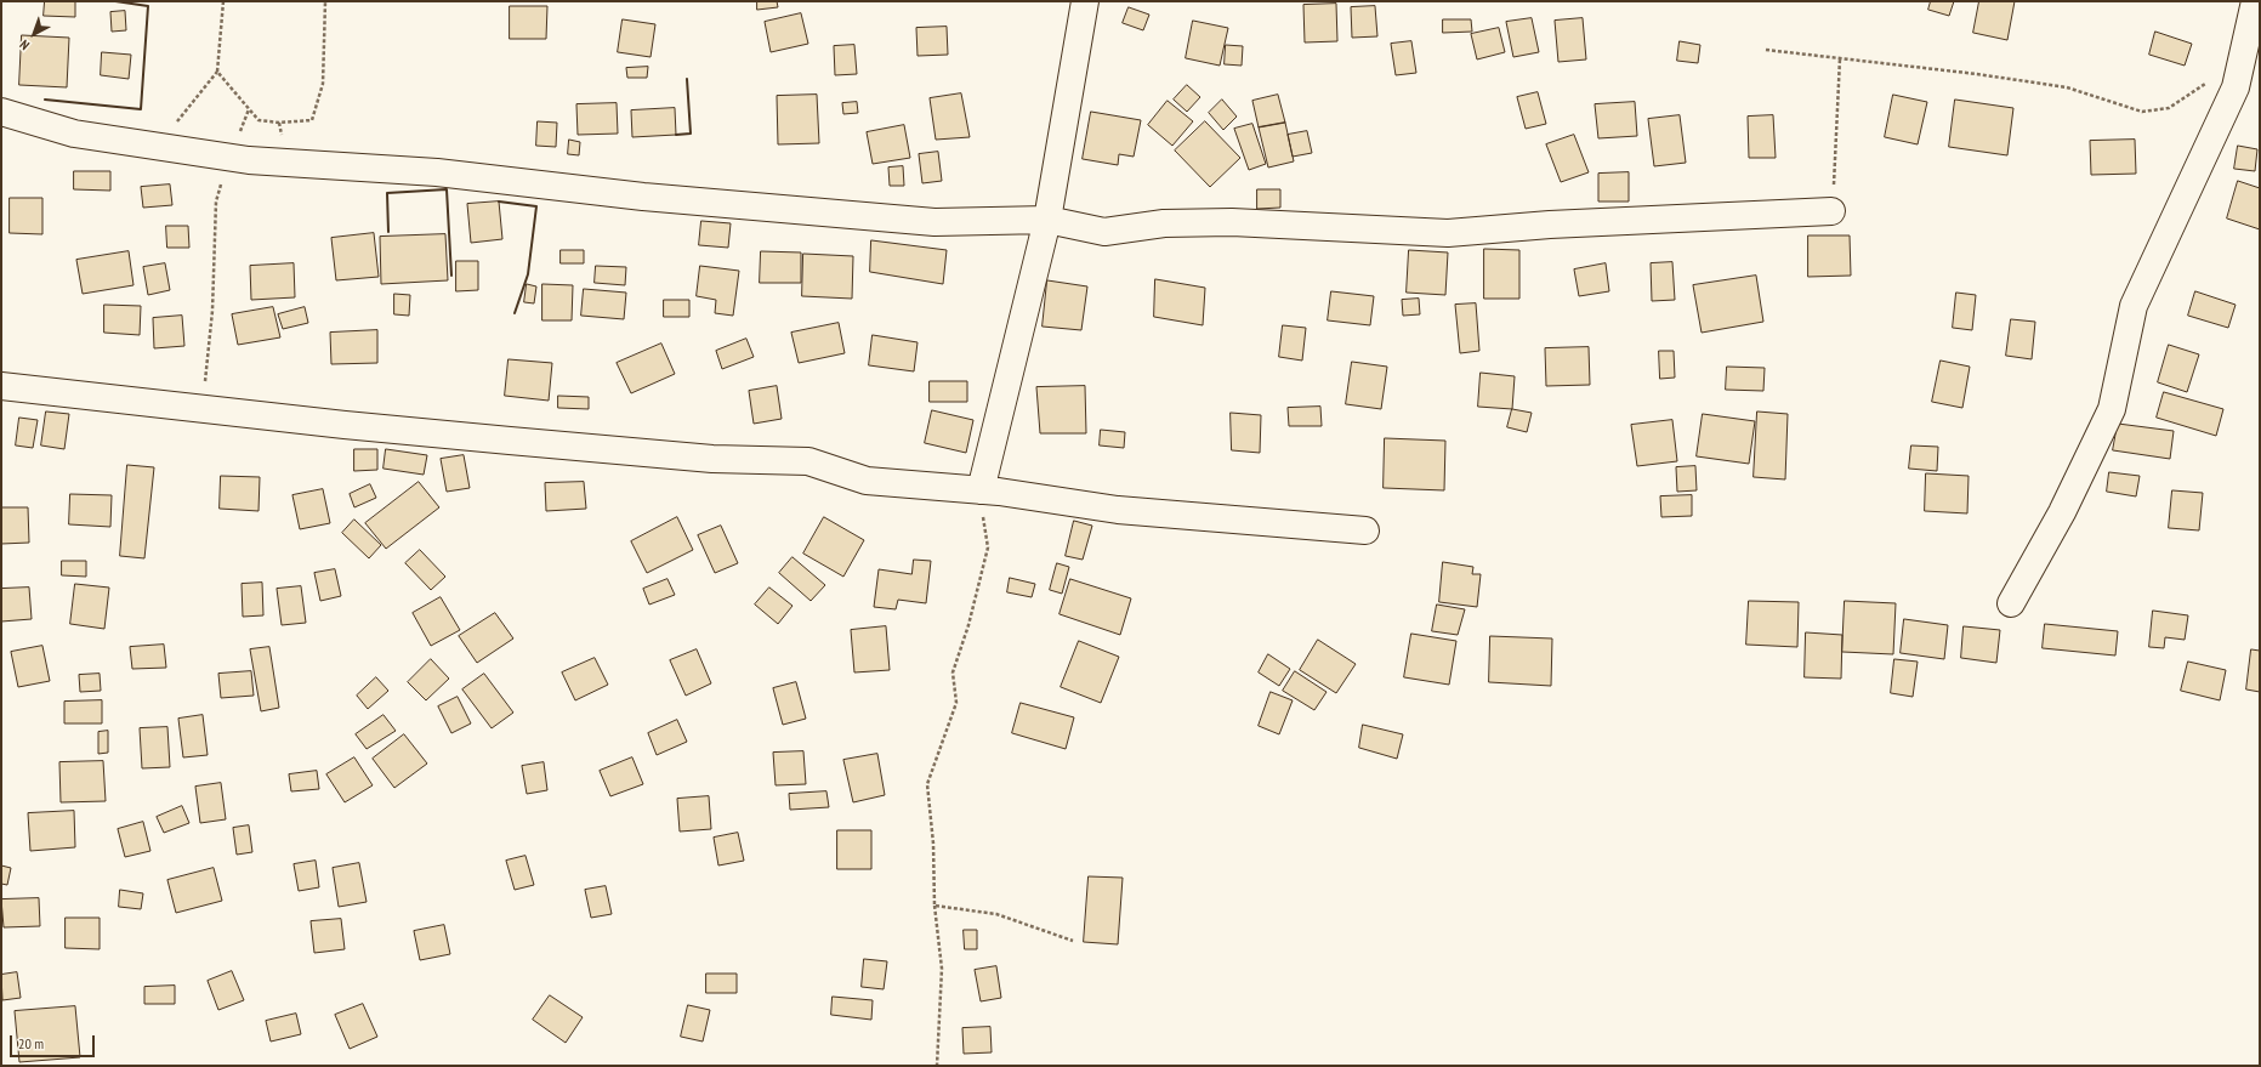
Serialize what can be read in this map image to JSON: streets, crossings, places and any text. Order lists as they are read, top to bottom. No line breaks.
{"scale_bar":"20 m","north":"bottom left"}
